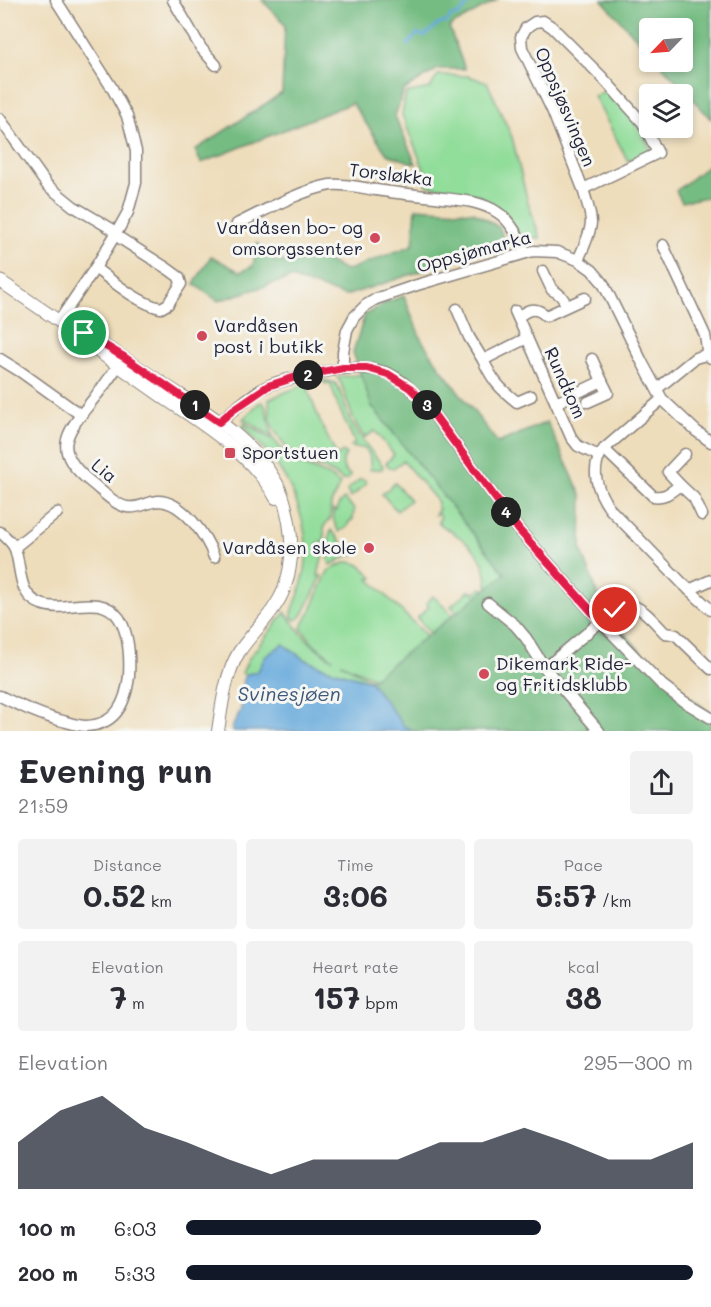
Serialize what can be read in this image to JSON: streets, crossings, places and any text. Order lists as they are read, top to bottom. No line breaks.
{"streets":{"street":["Oppsjøsvingen","Torsløkka","Oppsjømarka","Rundtom","Lia"]},"crossings":[["Oppsjøsvingen","Oppsjømarka"],["Torsløkka","Oppsjømarka"]],"water":["Svinesjøen"],"places":{"other":["Vardåsen bo- og omsorgssenter","Vardåsen post i butikk","Vardåsen skole","Dikemark Ride- og Fritidsklubb"],"transit":["Sportstuen"]},"north":"bottom left","page":{"pins":["2","1","3","4"],"heading":["Evening run","21:59"],"stats":[["Distance","0.52 km"],["Time","3:06"],["Pace","5:57 /km"],["Elevation","7 m"],["Heart rate","157 bpm"],["kcal","38"]],"chart":["Elevation","295–300 m"],"list":[{"name":"100 m","note":"6:03"},{"name":"200 m","note":"5:33"}]}}
